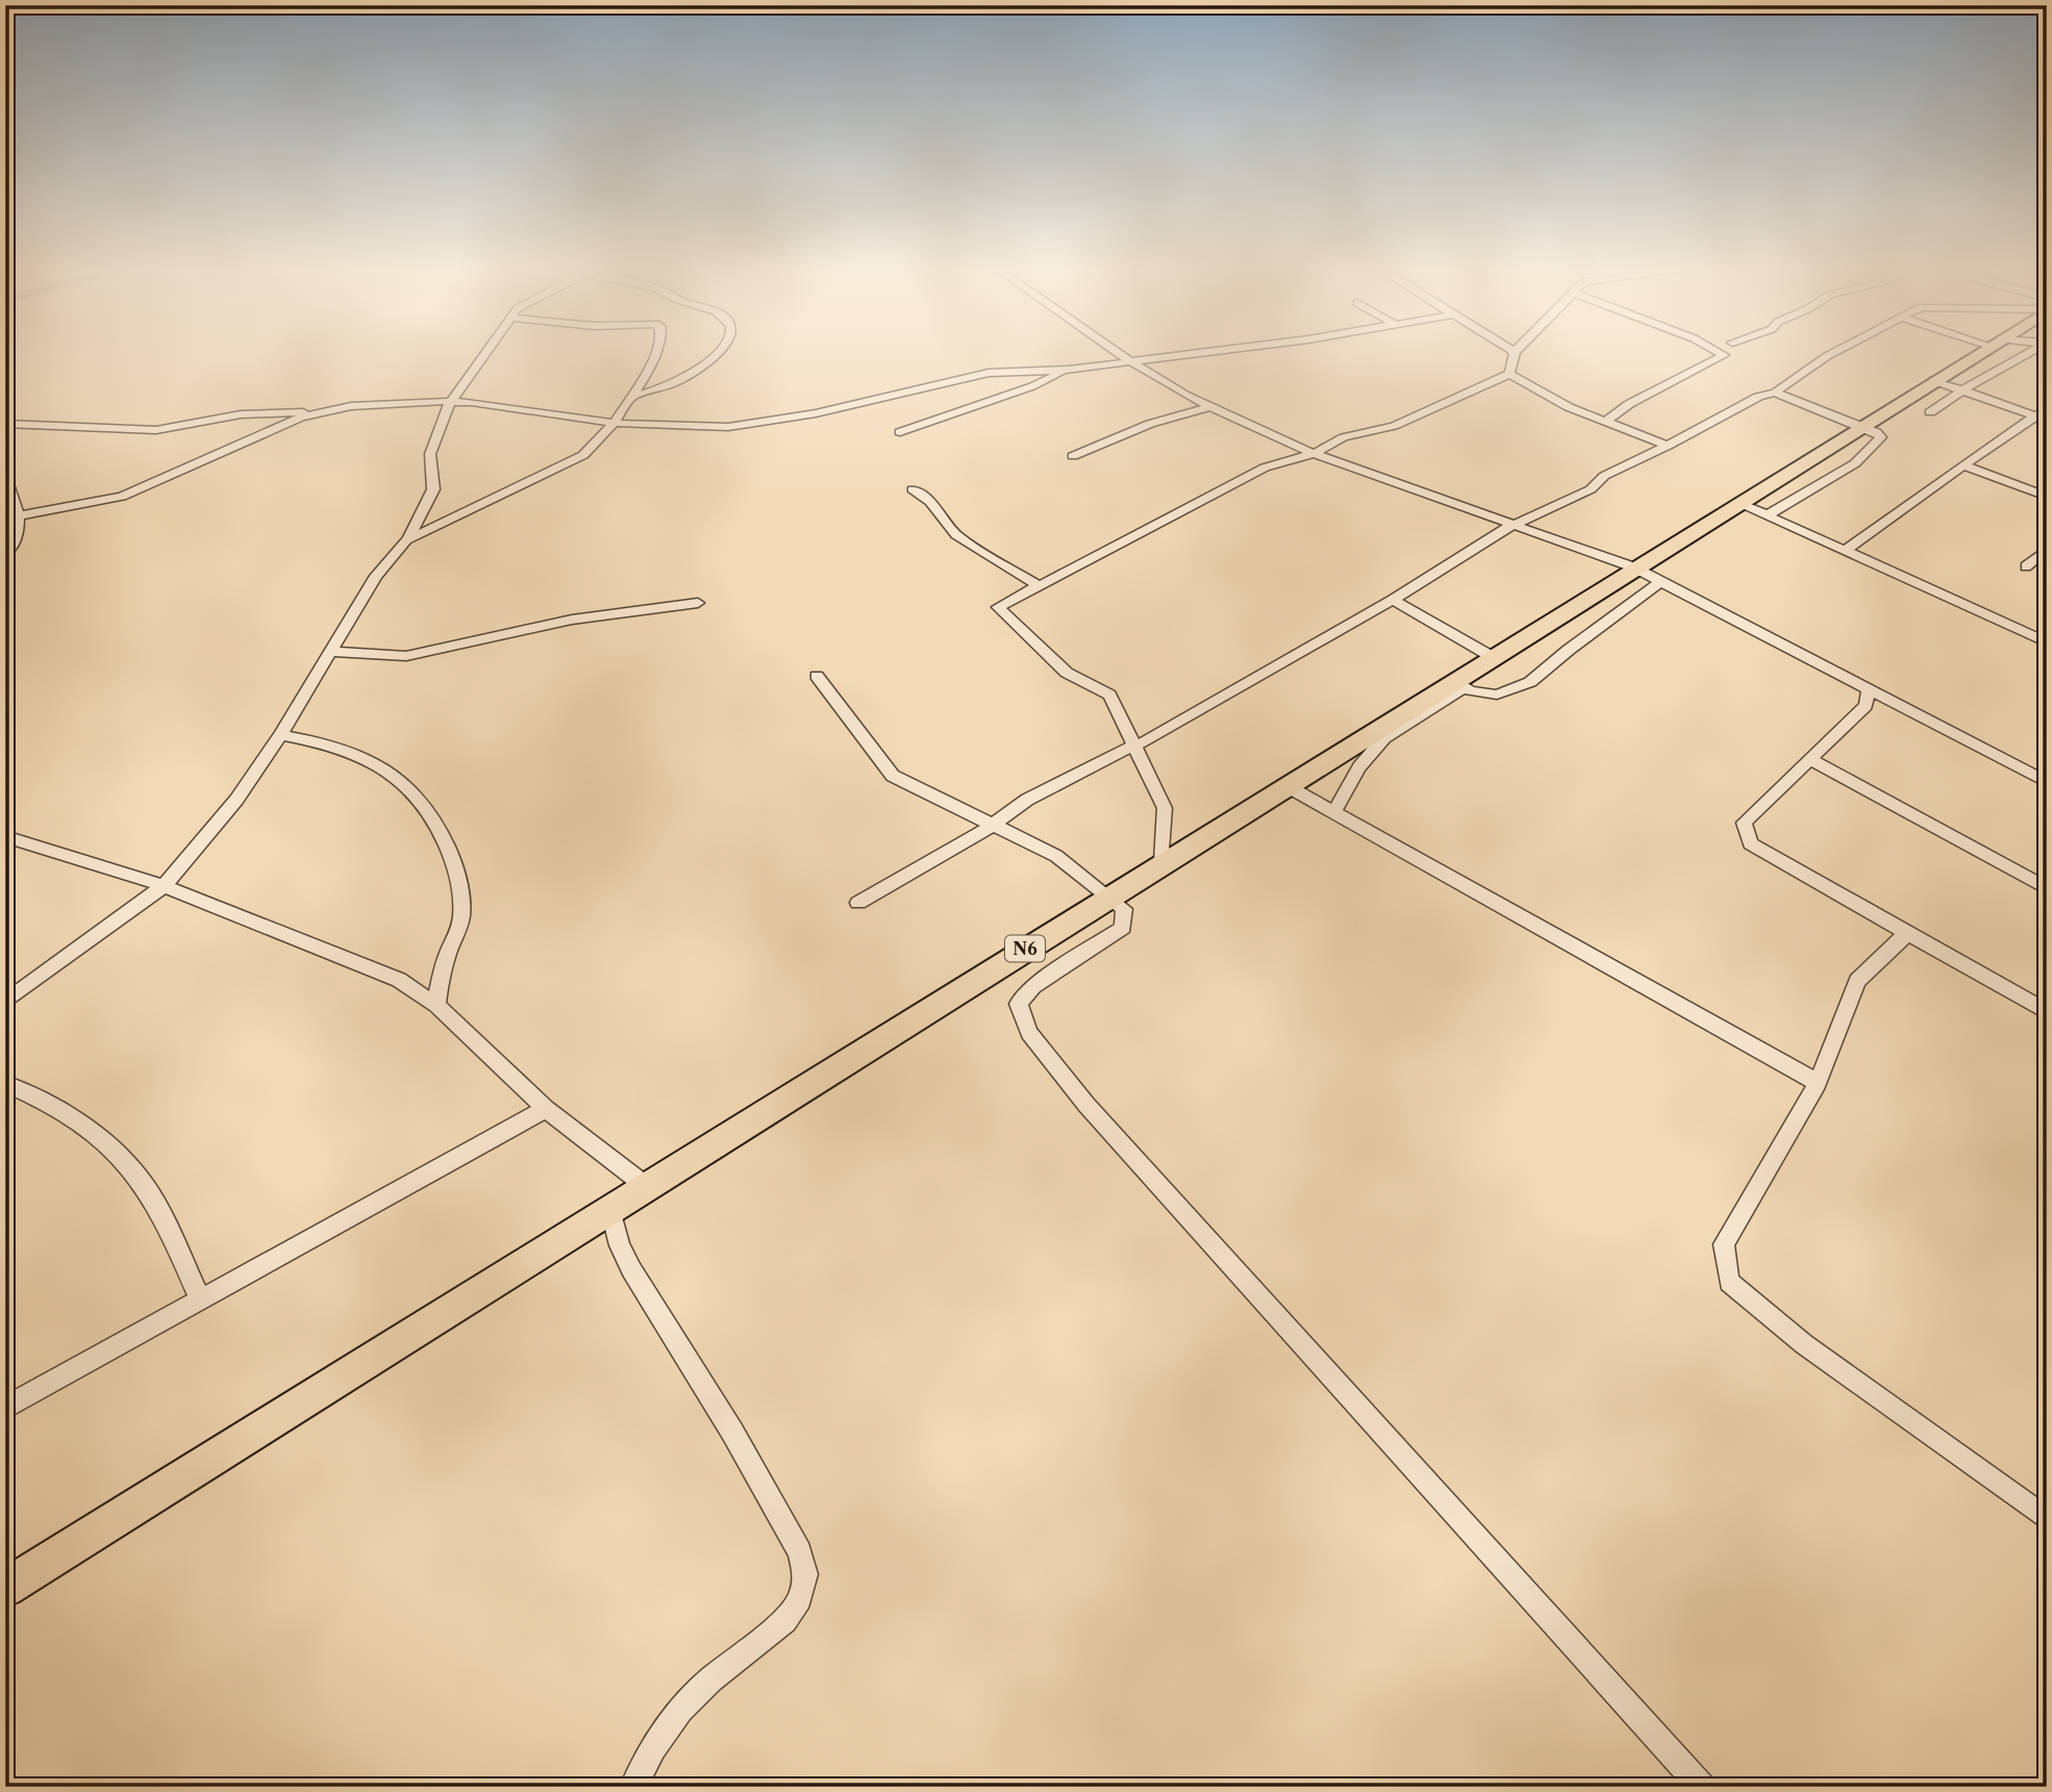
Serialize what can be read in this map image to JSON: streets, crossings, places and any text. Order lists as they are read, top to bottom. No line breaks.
{"streets":{"highway":["N6"]}}
